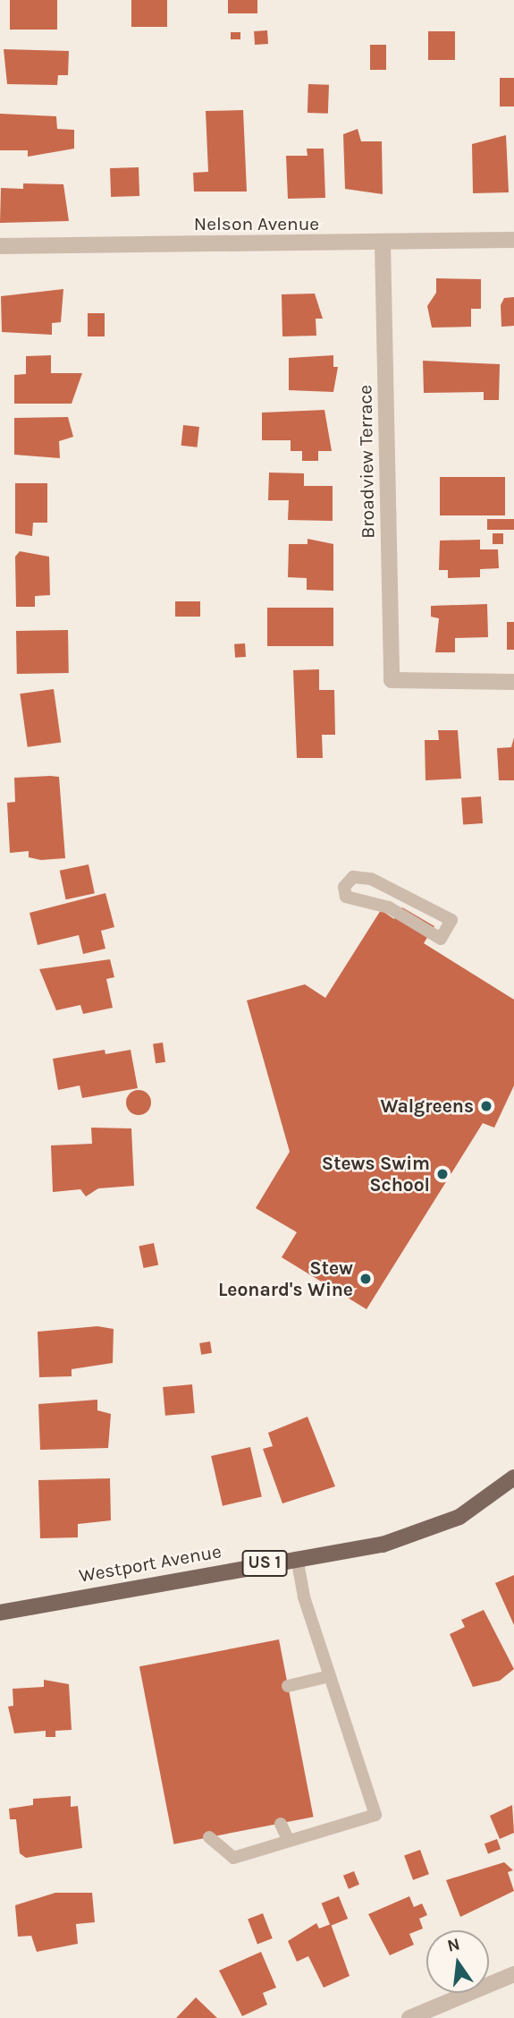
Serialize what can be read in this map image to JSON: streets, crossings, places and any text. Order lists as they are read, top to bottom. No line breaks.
{"streets":{"main road":["Westport Avenue","US 1"],"street":["Nelson Avenue","Broadview Terrace"]},"crossings":[["Nelson Avenue","Broadview Terrace"]],"places":["Walgreens","Stews Swim School","Stew Leonard's Wine"],"north":"top"}
